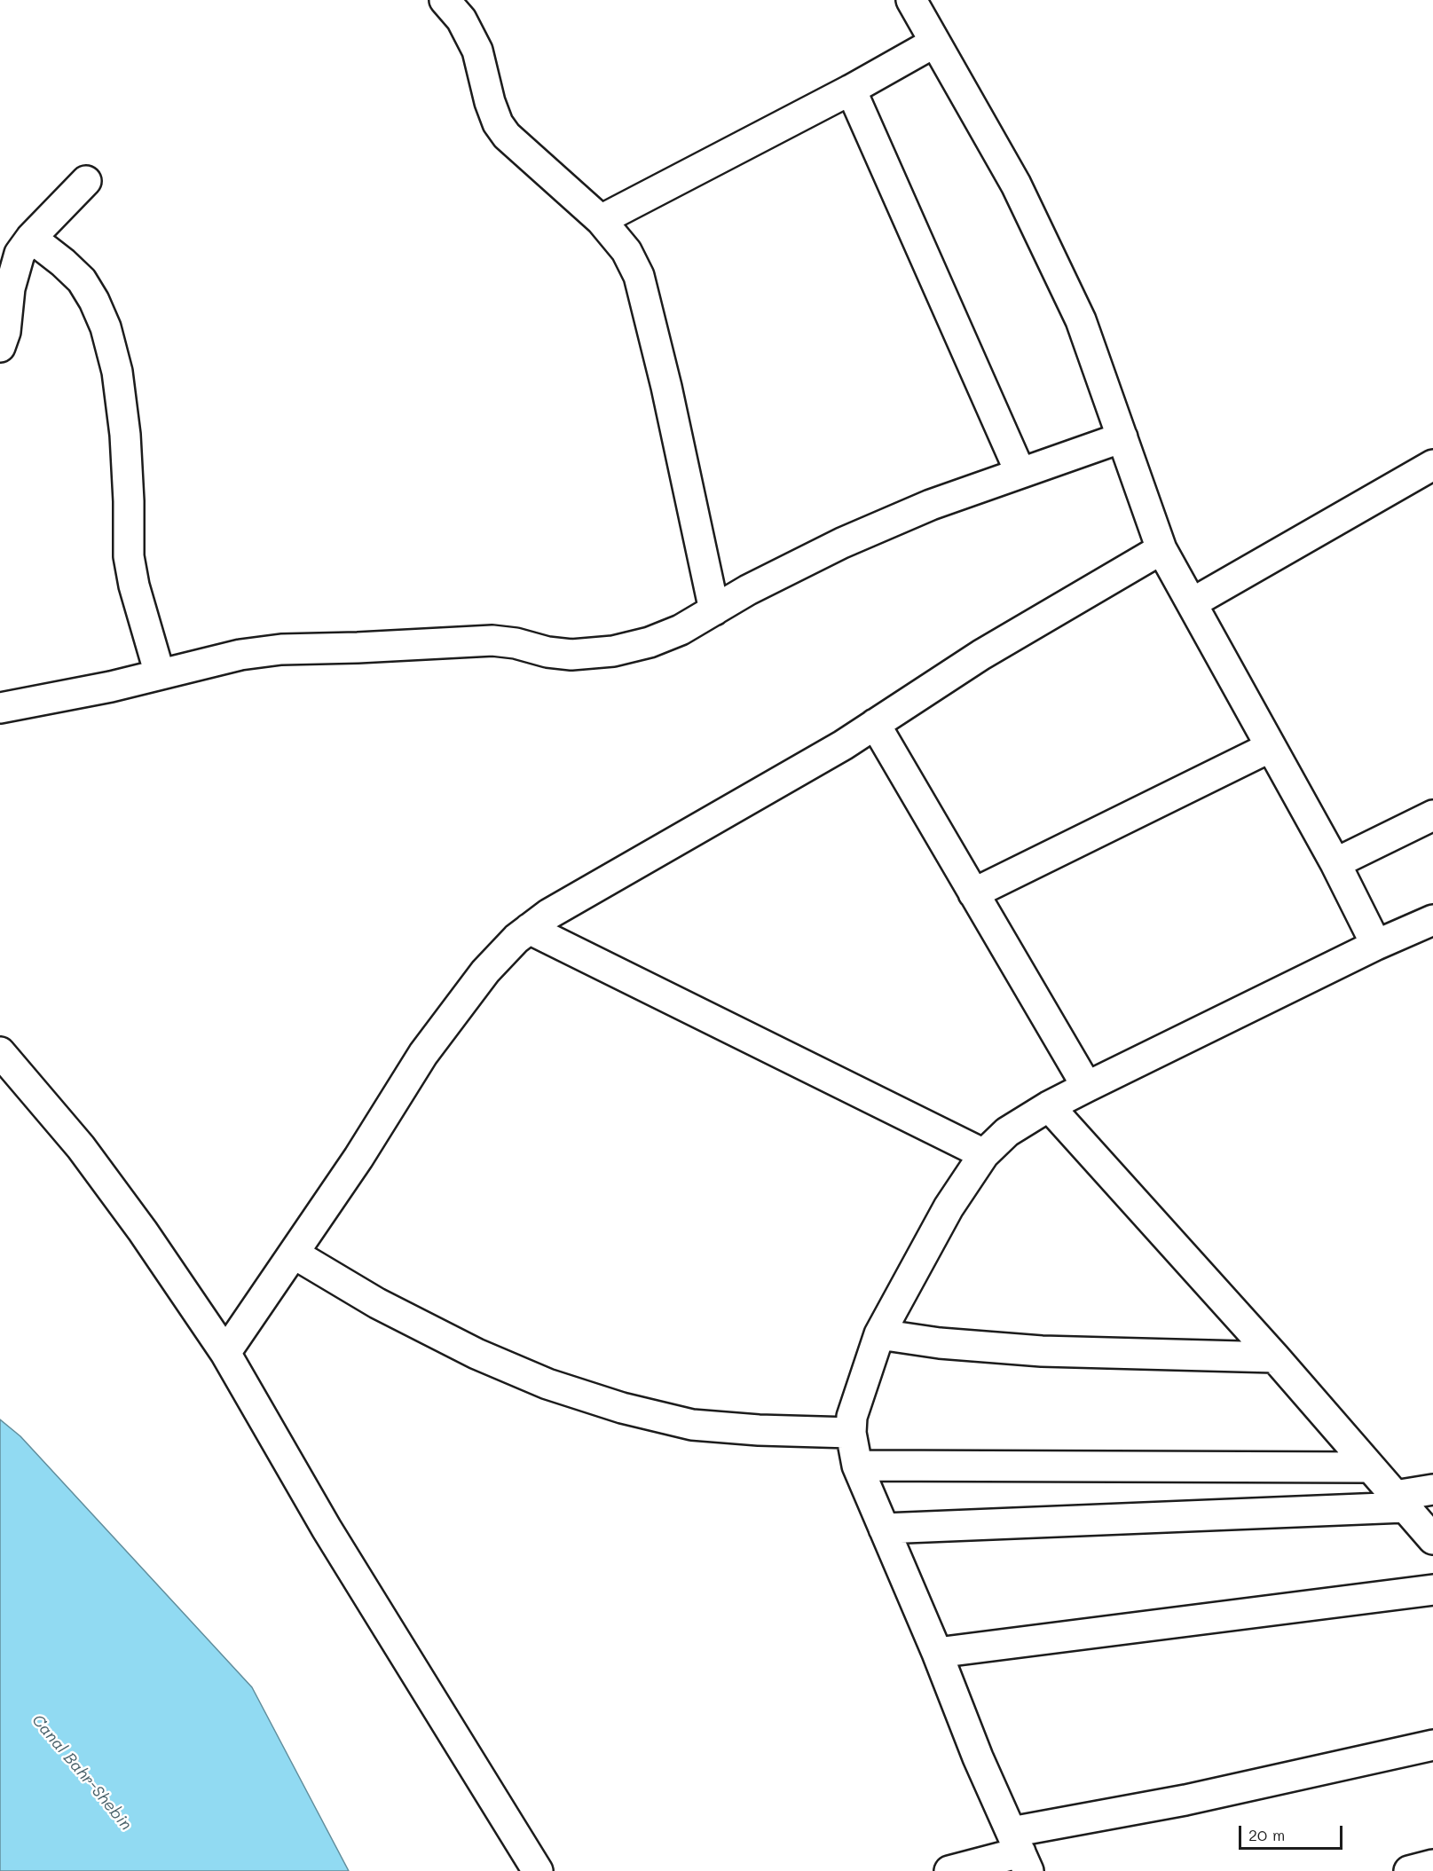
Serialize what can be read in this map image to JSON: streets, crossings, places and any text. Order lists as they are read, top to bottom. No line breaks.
{"water":["Canal Bahr-Shebin"],"scale_bar":"20 m"}
